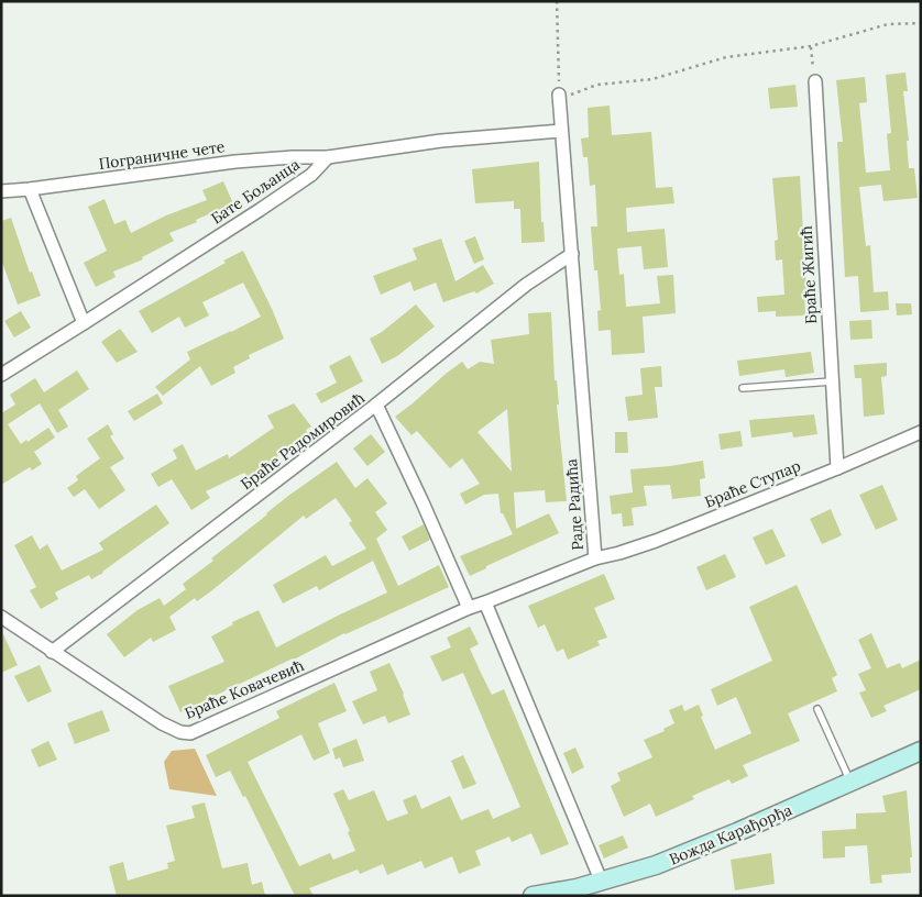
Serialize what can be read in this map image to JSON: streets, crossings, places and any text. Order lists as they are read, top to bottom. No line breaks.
{"streets":{"main road":["Вожда Карађорђа"],"street":["Пограничне чете","Бате Бољанца","Браће Жигић","Браће Радомировић","Браће Ступар","Раде Радића","Браће Ковачевић"]},"crossings":[["Пограничне чете","Бате Бољанца"],["Браће Жигић","Браће Ступар"],["Браће Радомировић","Раде Радића"],["Браће Радомировић","Браће Ковачевић"],["Браће Ступар","Раде Радића"],["Раде Радића","Браће Ковачевић"]]}
